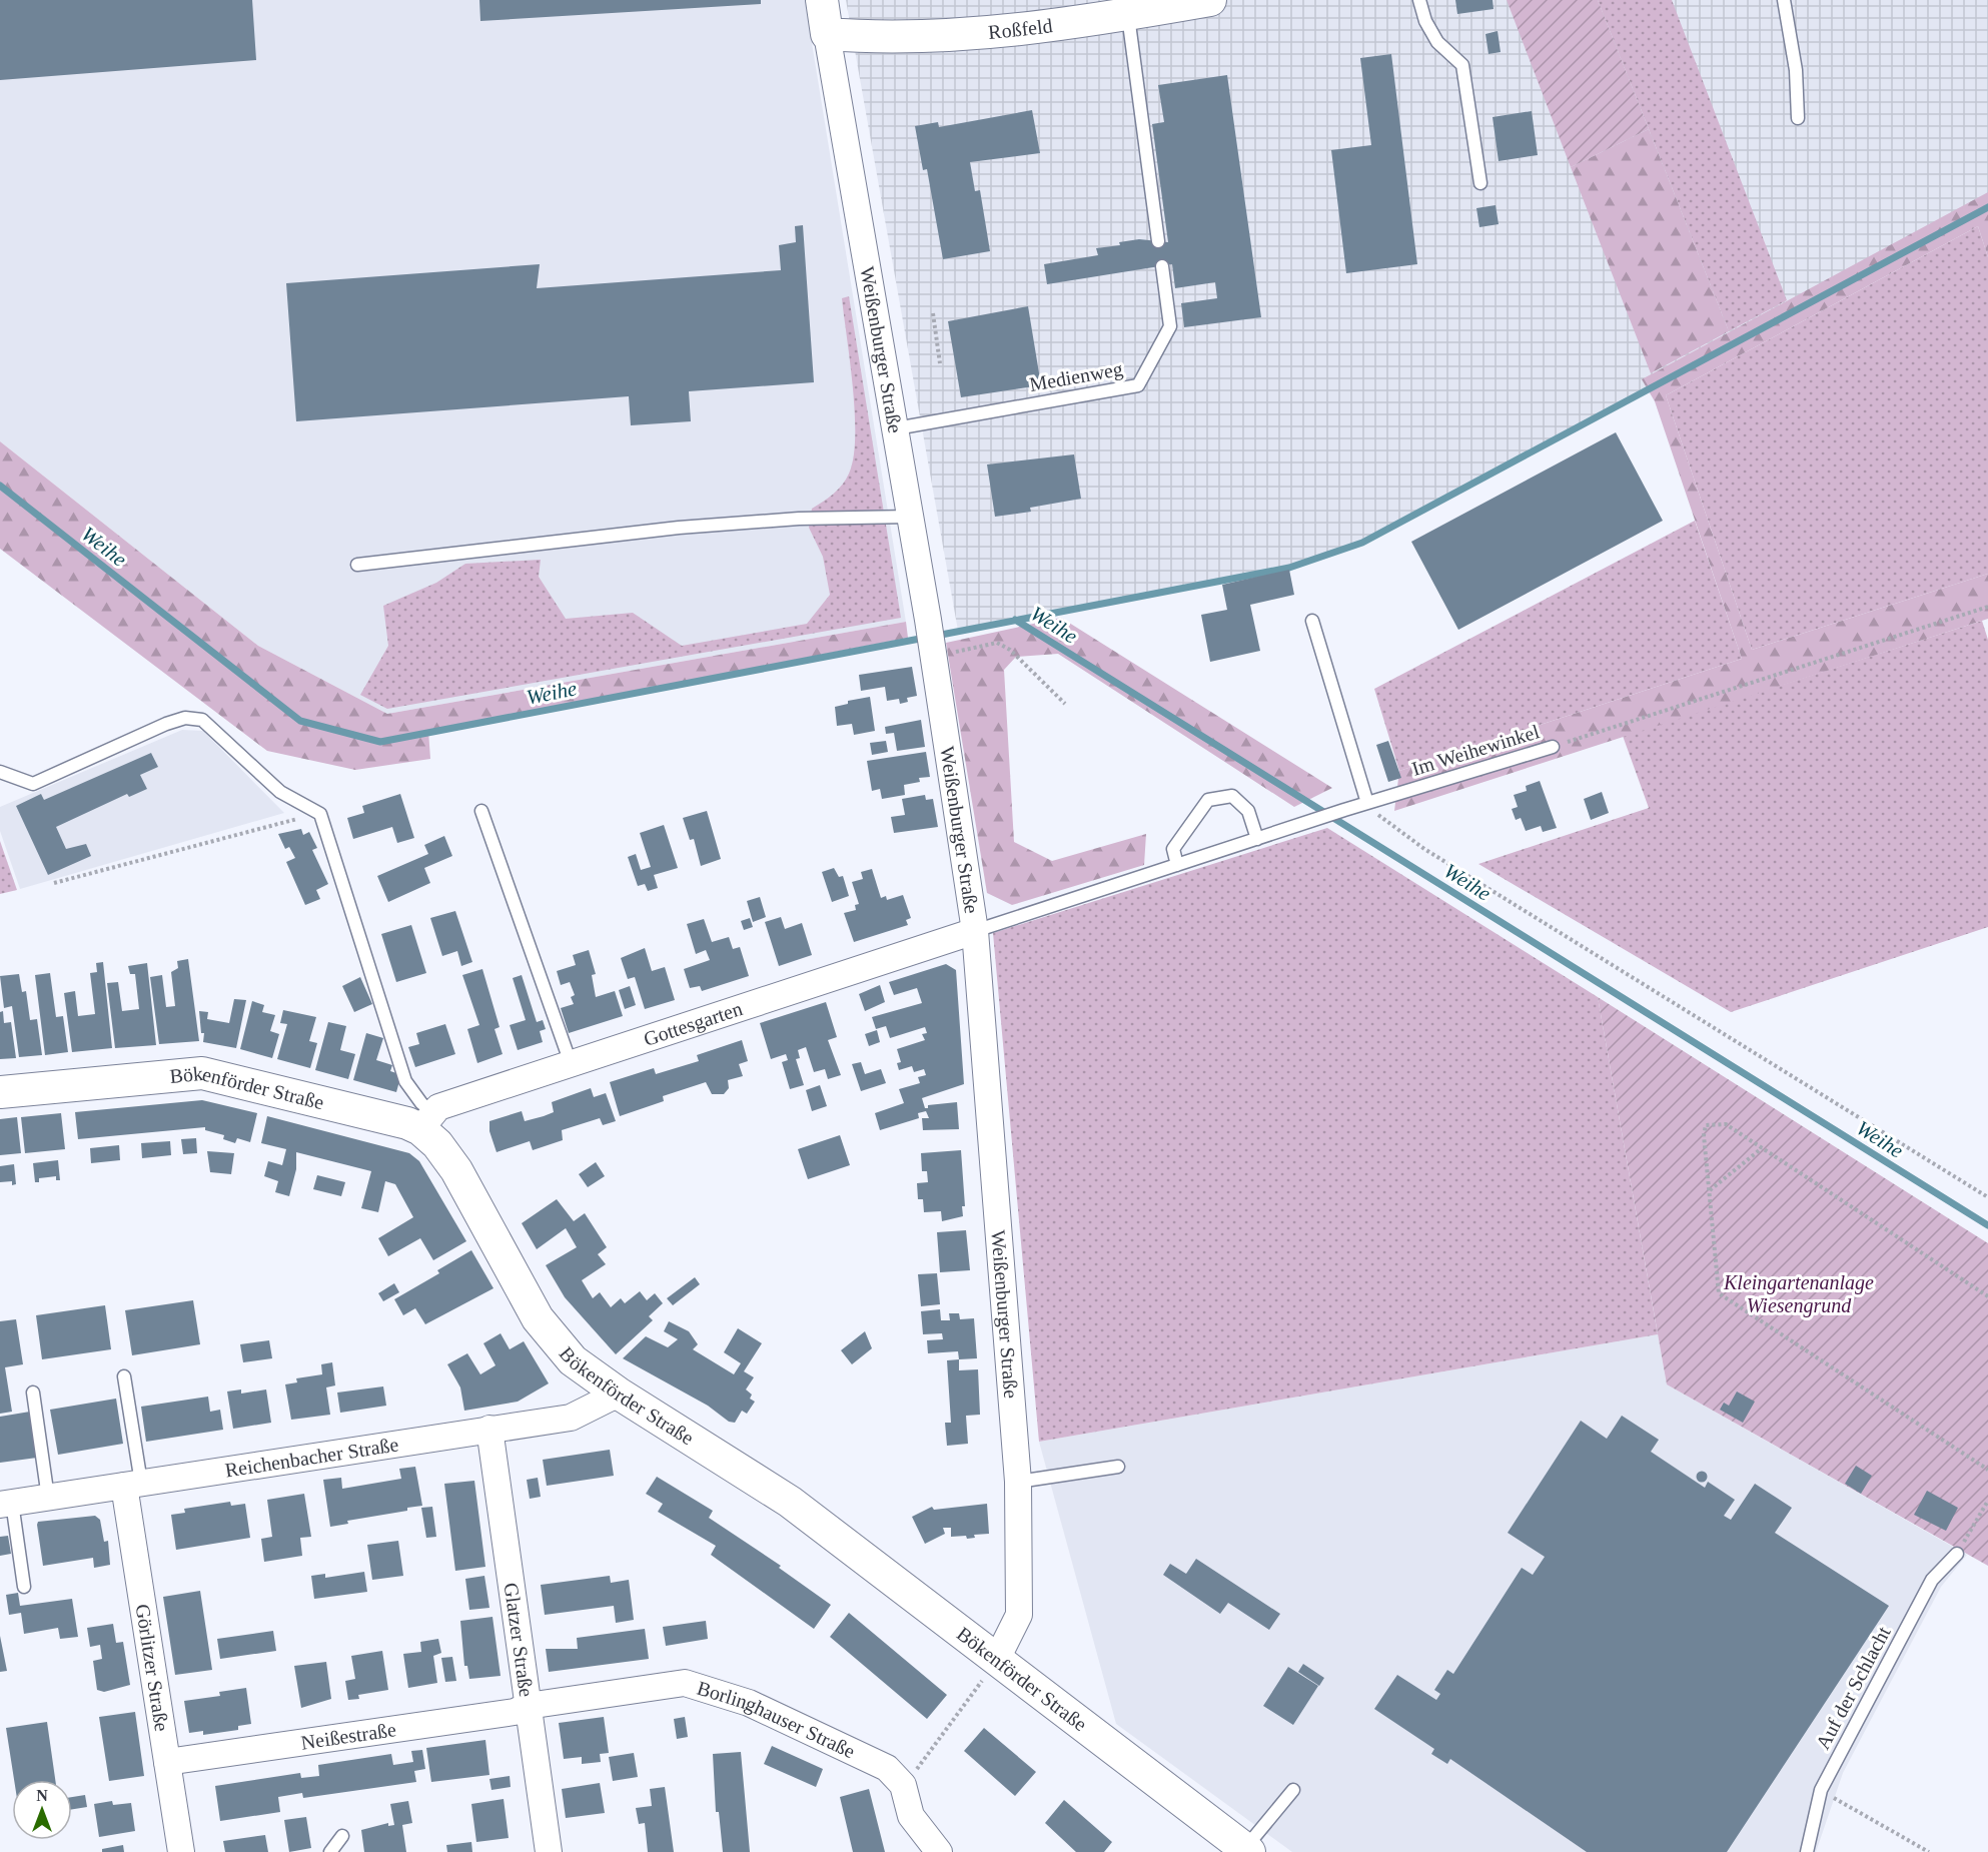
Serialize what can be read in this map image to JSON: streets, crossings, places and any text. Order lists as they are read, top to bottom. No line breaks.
{"streets":{"street":["Roßfeld","Weißenburger Straße","Gottesgarten","Bökenförder Straße","Reichenbacher Straße","Glatzer Straße","Görlitzer Straße","Borlinghauser Straße","Neißestraße"],"lane":["Medienweg","Im Weihewinkel","Auf der Schlacht"]},"crossings":[["Roßfeld","Weißenburger Straße"],["Weißenburger Straße","Medienweg"],["Weißenburger Straße","Im Weihewinkel"],["Weißenburger Straße","Gottesgarten"],["Weißenburger Straße","Bökenförder Straße"],["Im Weihewinkel","Gottesgarten"],["Gottesgarten","Bökenförder Straße"],["Bökenförder Straße","Reichenbacher Straße"],["Reichenbacher Straße","Glatzer Straße"],["Reichenbacher Straße","Görlitzer Straße"],["Glatzer Straße","Borlinghauser Straße"],["Glatzer Straße","Neißestraße"],["Görlitzer Straße","Neißestraße"],["Borlinghauser Straße","Neißestraße"]],"water":["Weihe"],"parks":["Kleingartenanlage Wiesengrund"],"north":"top"}
